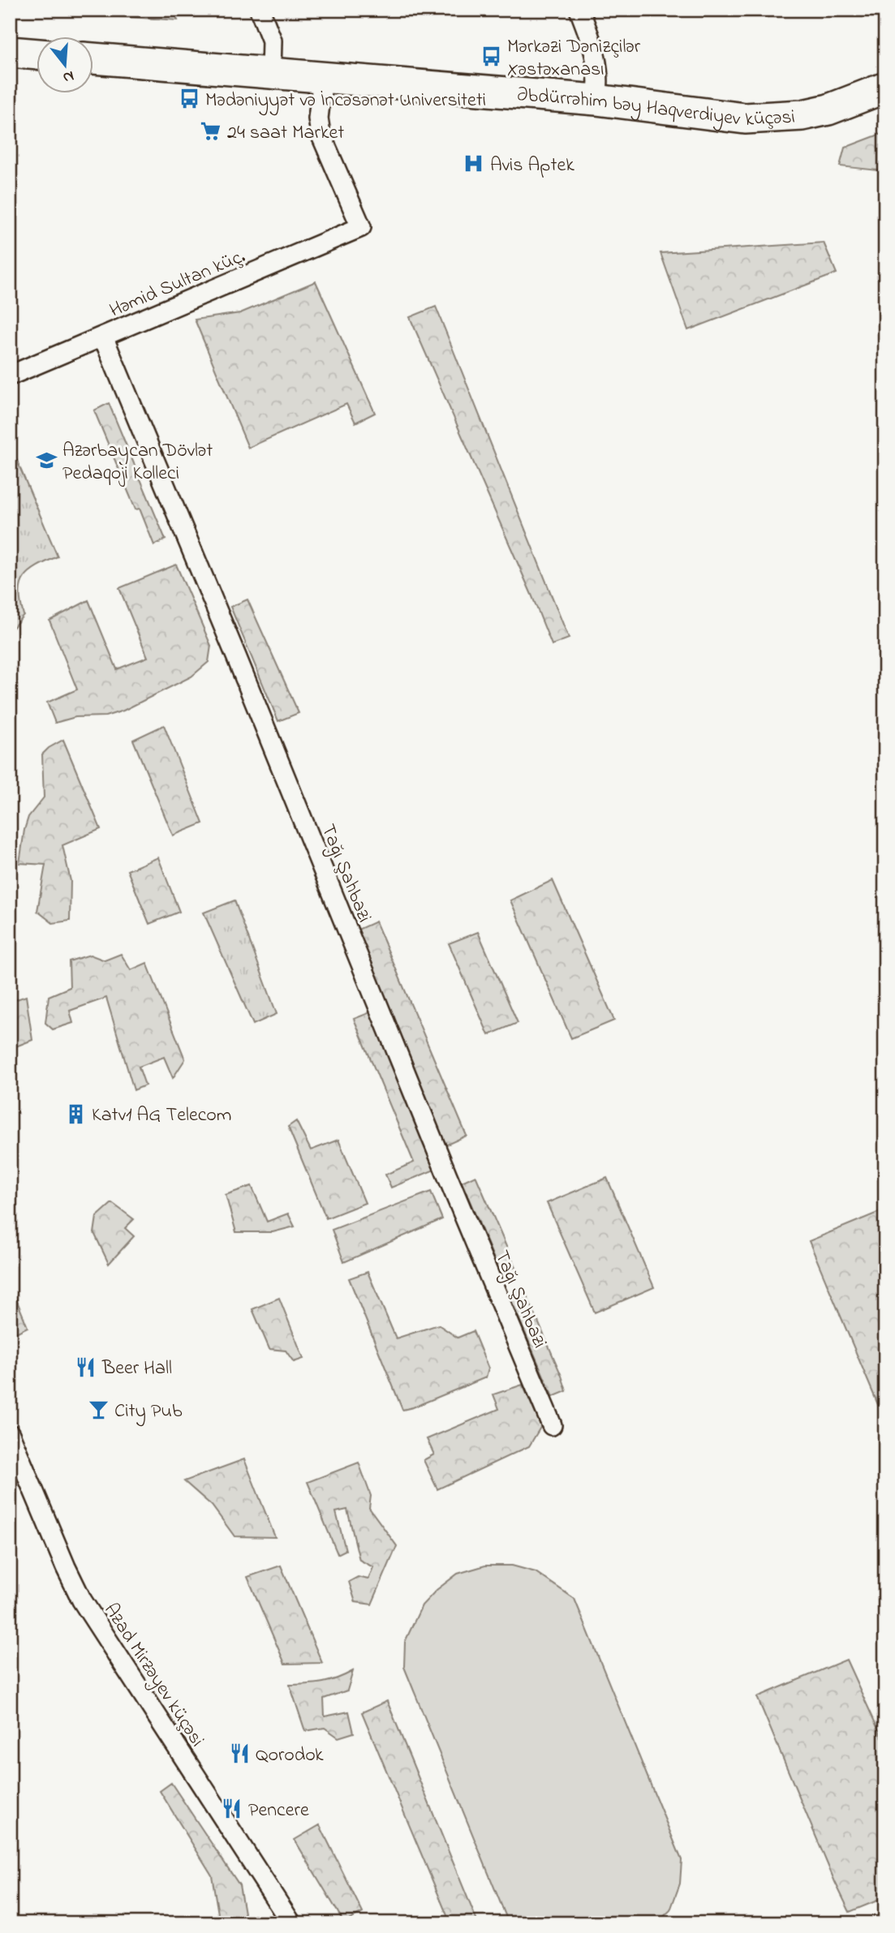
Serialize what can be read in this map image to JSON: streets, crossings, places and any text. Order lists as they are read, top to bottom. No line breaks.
{"streets":{"main road":["Əbdürrəhim bəy Haqverdiyev küçəsi"],"street":["Həmid Sultan küç.","Tağı Şahbazi","Azad Mirzəyev küçəsi"]},"crossings":[["Əbdürrəhim bəy Haqverdiyev küçəsi","Həmid Sultan küç."],["Həmid Sultan küç.","Tağı Şahbazi"]],"places":{"bus stop":["Mərkəzi Dənizçilər Xəstəxanası","Mədəniyyət və İncəsənət Universiteti"],"supermarket":["24 saat Market"],"hospital":["Avis Aptek"],"school or university":["Azərbaycan Dövlət Pedaqoji Kolleci"],"building":["Katv1 AG Telecom"],"restaurant":["Beer Hall","Qorodok","Pencere"],"bar":["City Pub"]},"north":"bottom"}
